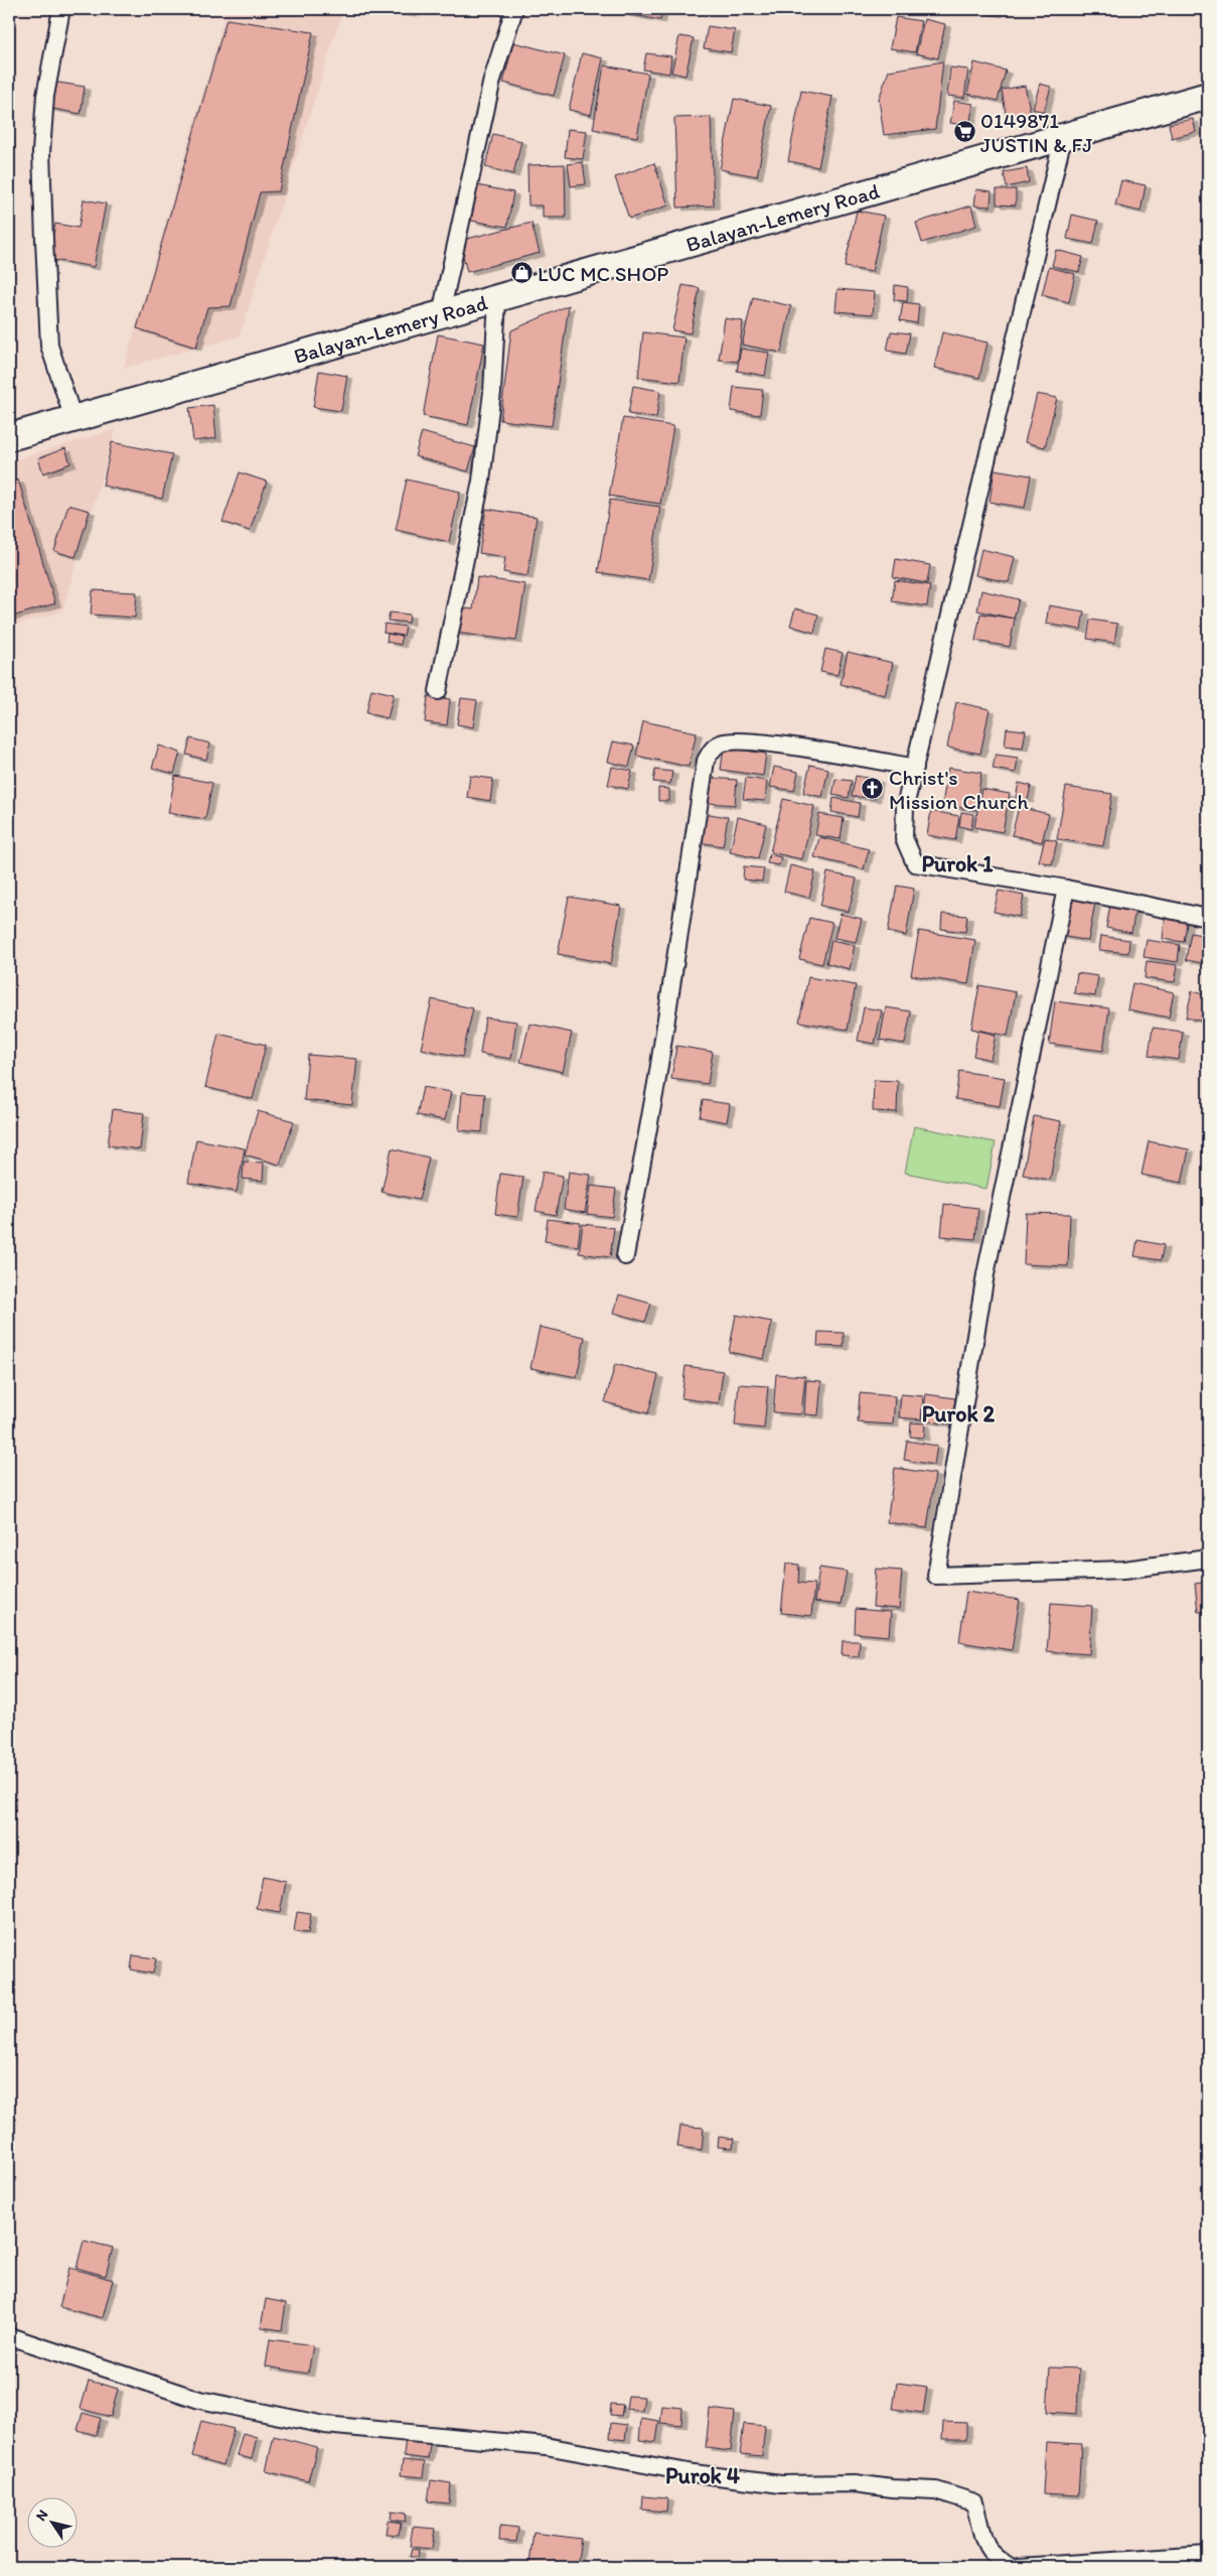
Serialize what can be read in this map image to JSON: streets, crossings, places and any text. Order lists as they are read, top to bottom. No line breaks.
{"streets":{"main road":["Balayan-Lemery Road"]},"districts":["Purok 1","Purok 2","Purok 4"],"places":{"supermarket":["0149871 JUSTIN & FJ"],"shop":["LUC MC SHOP"],"church":["Christ's Mission Church"]},"north":"top left"}
